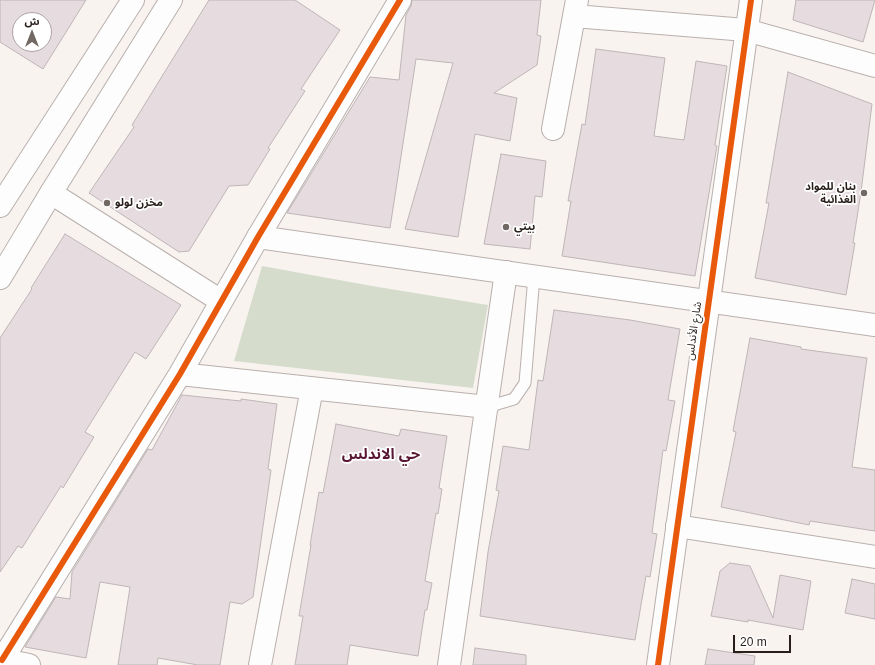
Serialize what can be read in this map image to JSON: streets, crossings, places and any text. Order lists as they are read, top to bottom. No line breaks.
{"streets":{"street":["شارع الأندلس"]},"districts":["حي الاندلس"],"places":["بنان للمواد الغذائية","مخزن لولو","بيتي"],"scale_bar":"20 m","north":"top"}
